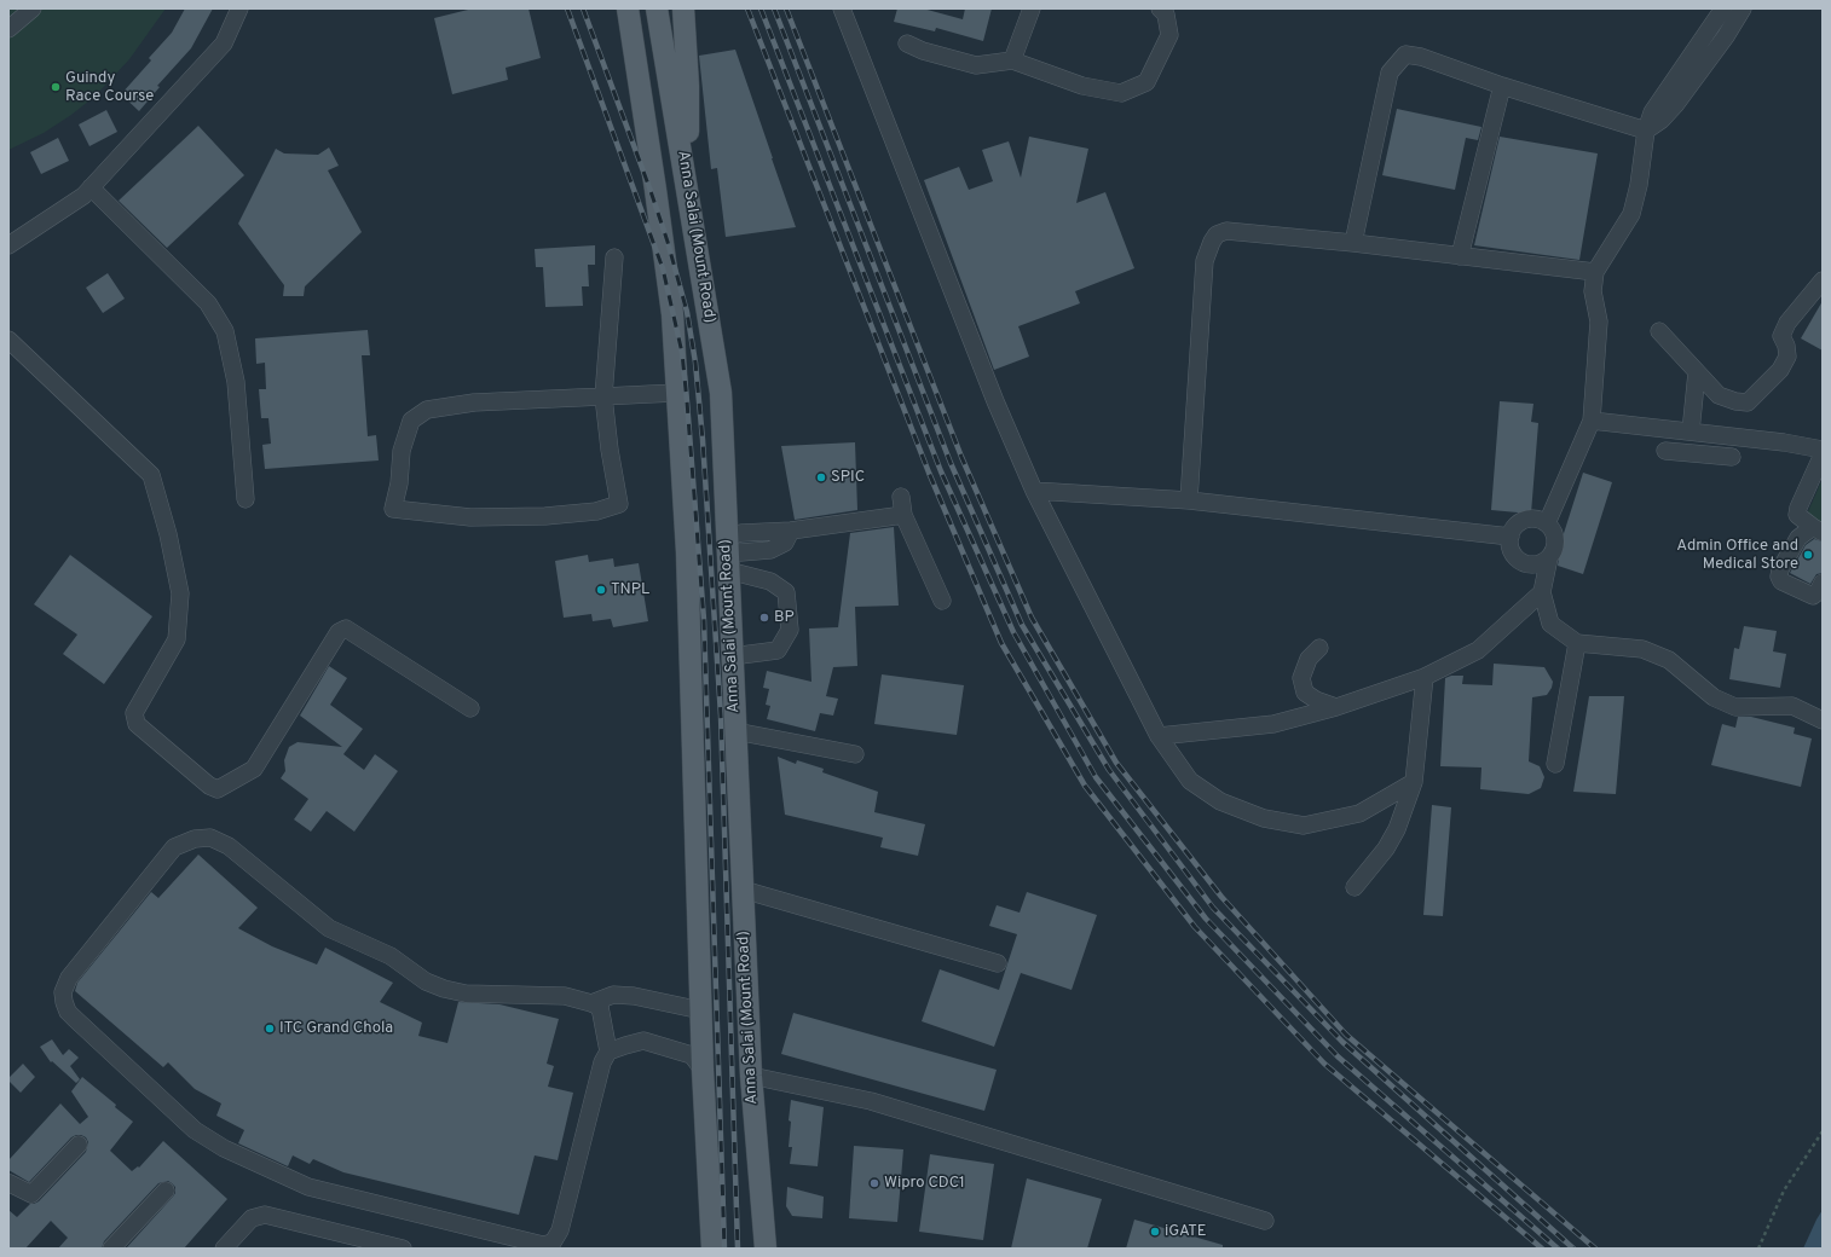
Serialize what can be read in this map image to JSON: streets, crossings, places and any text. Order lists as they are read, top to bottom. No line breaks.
{"streets":{"main road":["Anna Salai (Mount Road)"]},"places":["Guindy Race Course","SPIC","Admin Office and Medical Store","TNPL","BP","ITC Grand Chola","Wipro CDC1","iGATE"]}
